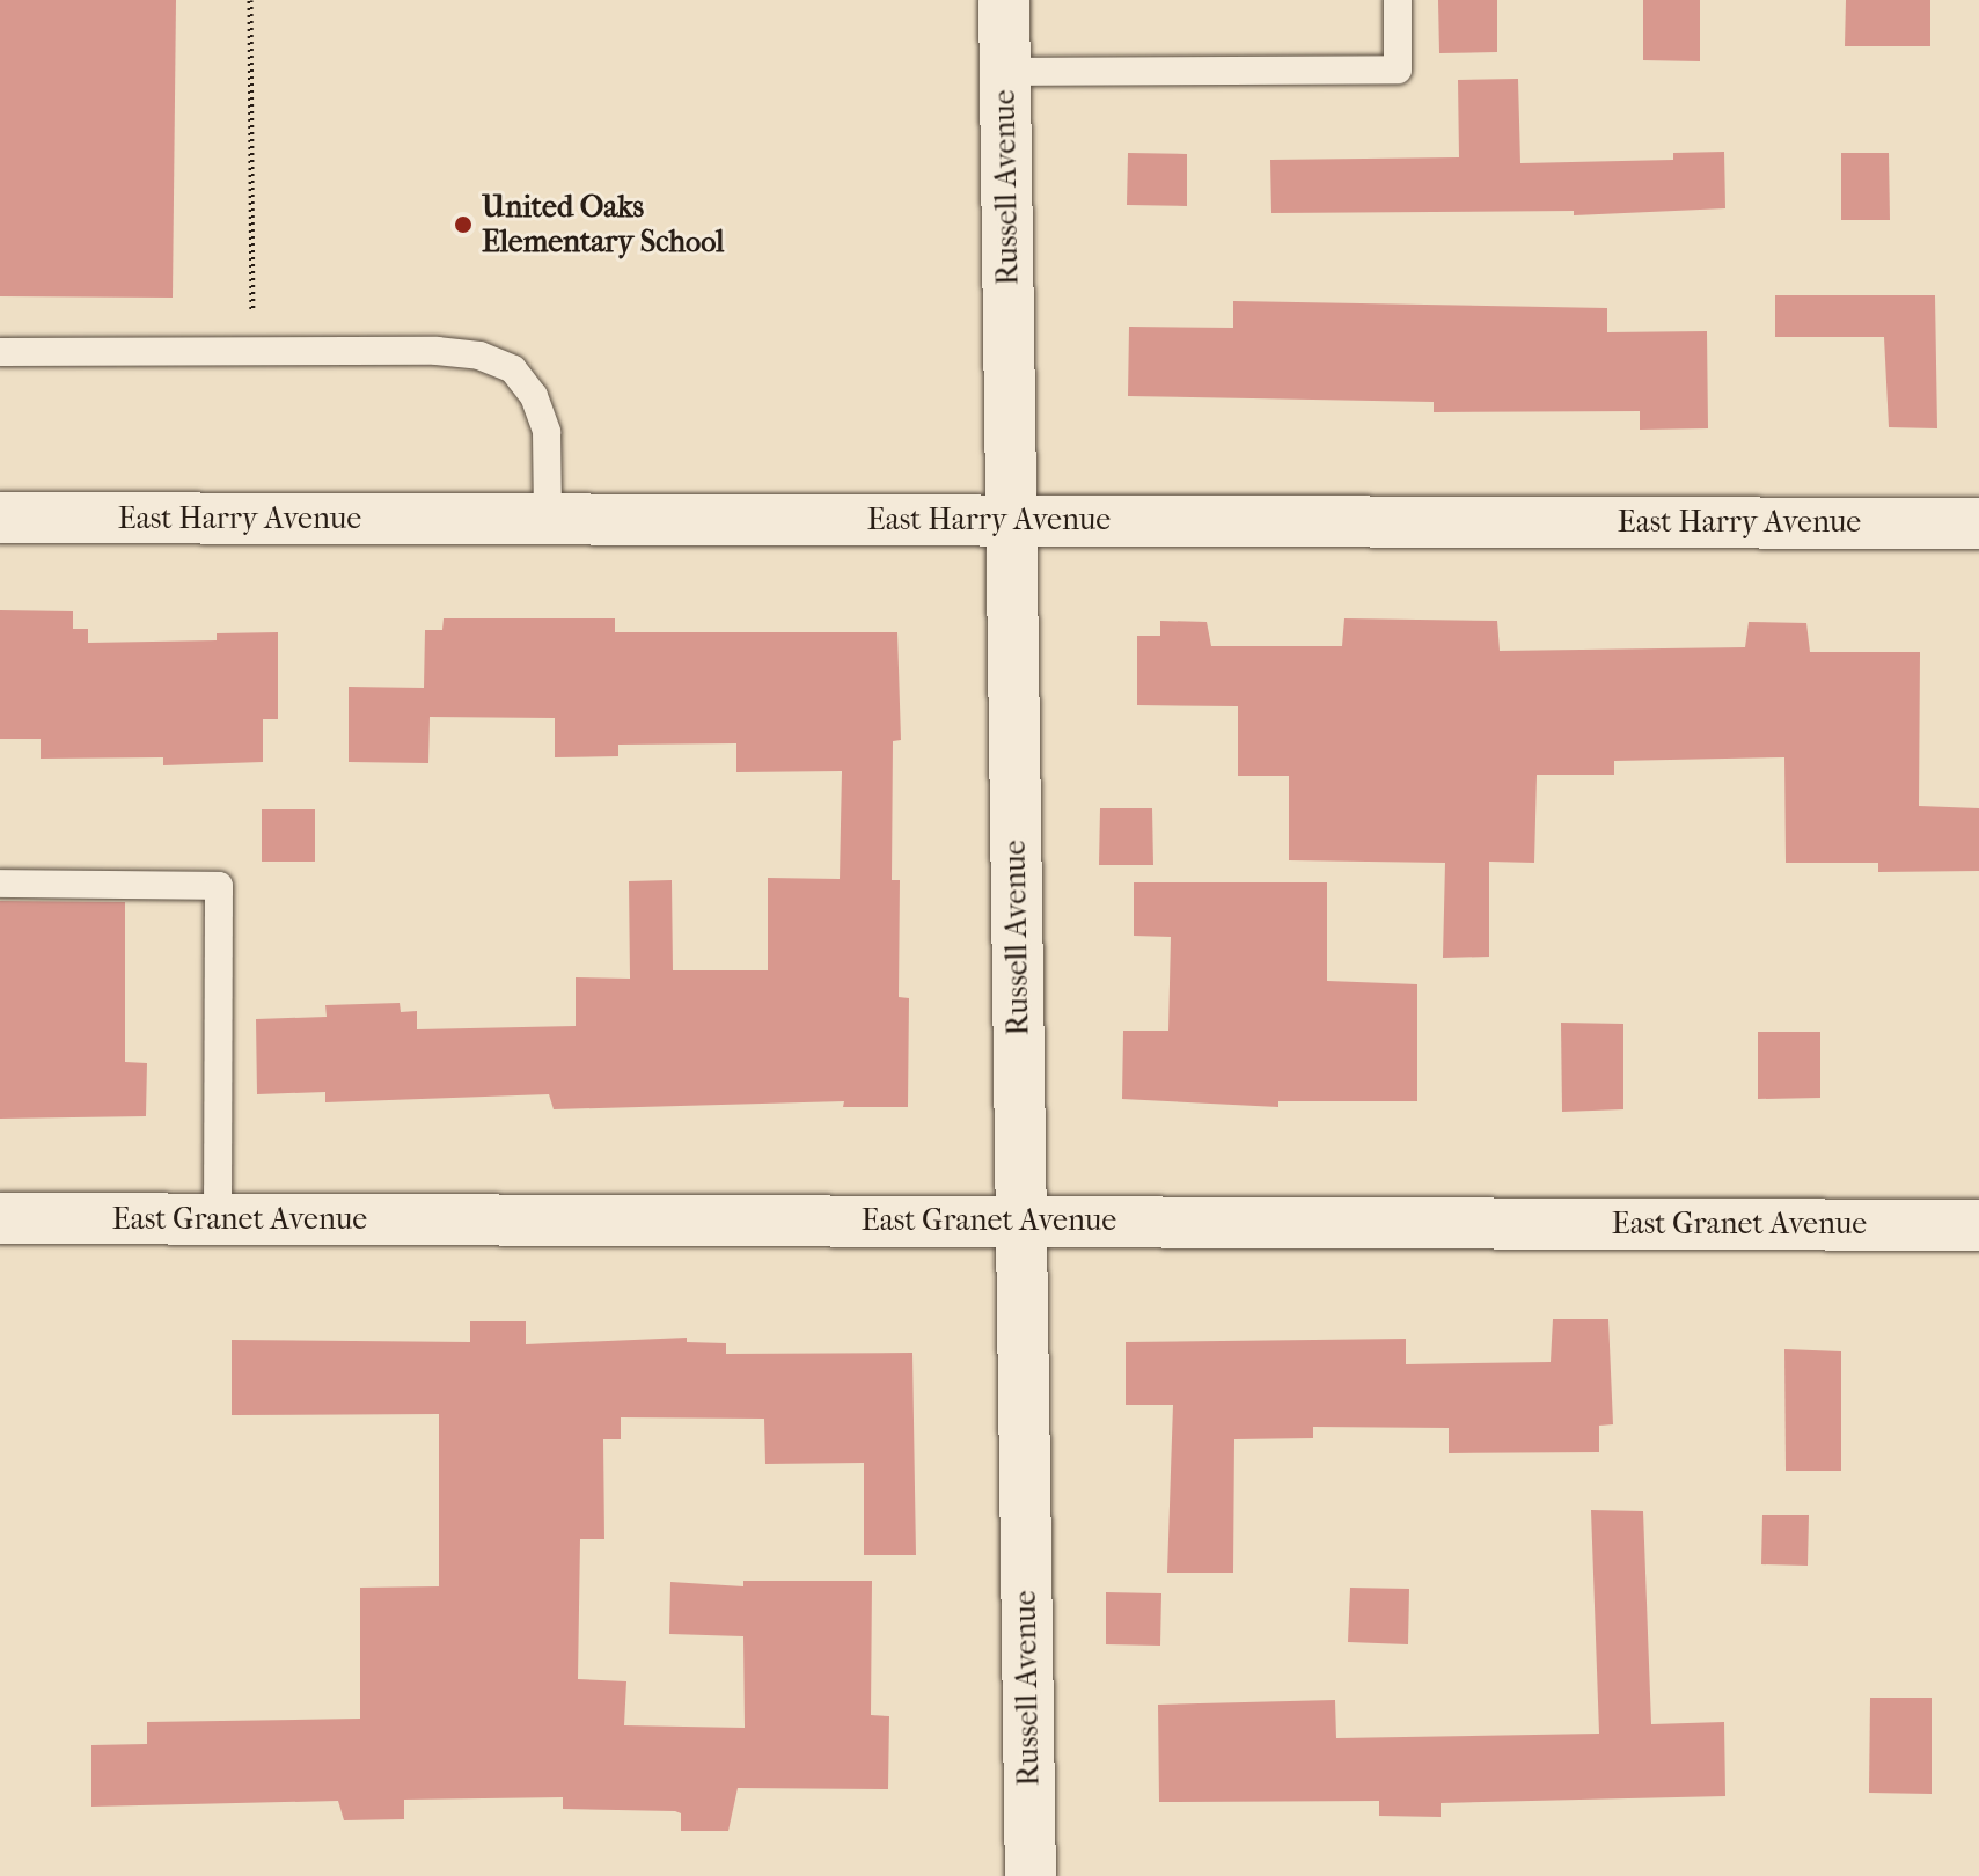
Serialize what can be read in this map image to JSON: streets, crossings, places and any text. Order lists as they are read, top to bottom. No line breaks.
{"streets":{"street":["Russell Avenue","East Harry Avenue","East Granet Avenue"]},"crossings":[["Russell Avenue","East Harry Avenue"],["Russell Avenue","East Granet Avenue"]],"places":["United Oaks Elementary School"]}
